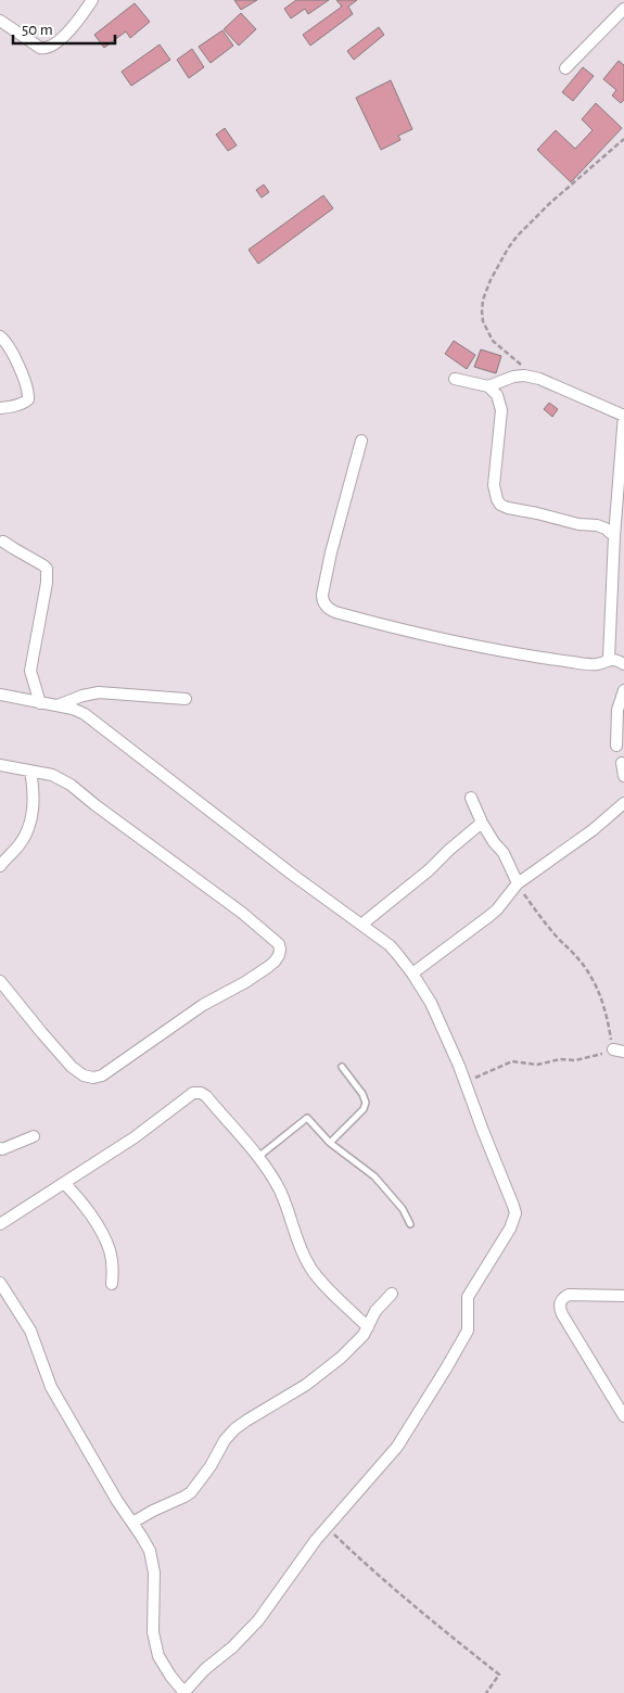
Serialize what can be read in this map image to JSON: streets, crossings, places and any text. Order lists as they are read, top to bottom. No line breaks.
{"scale_bar":"50 m"}
